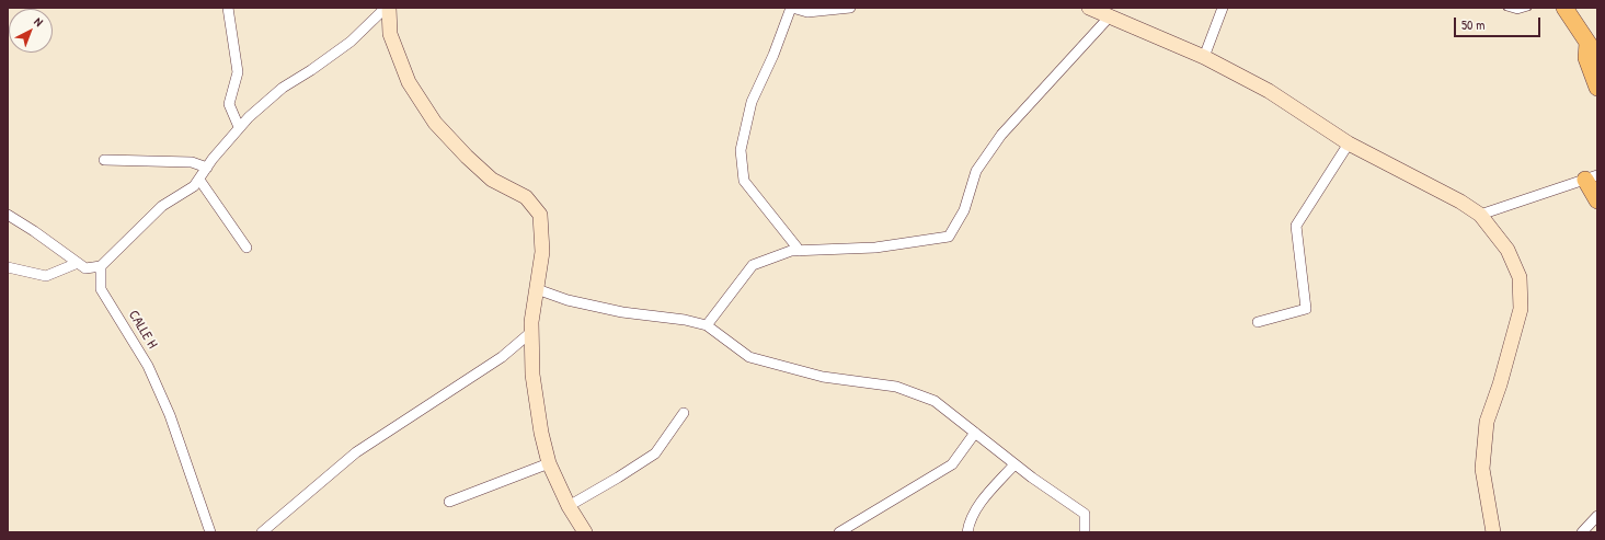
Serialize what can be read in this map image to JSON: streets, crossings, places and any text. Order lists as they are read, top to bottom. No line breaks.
{"streets":{"street":["CALLE H"]},"scale_bar":"50 m","north":"top right"}
